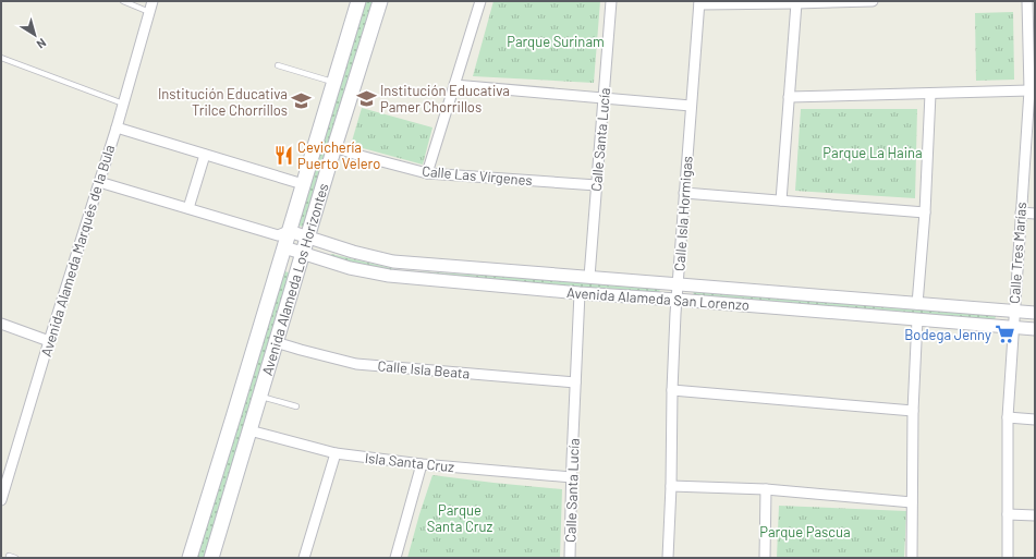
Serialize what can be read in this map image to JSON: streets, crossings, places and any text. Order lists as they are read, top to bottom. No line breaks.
{"streets":{"main road":["Avenida Alameda Los Horizontes"],"street":["Calle Santa Lucía","Calle Las Vírgenes","Calle Isla Hormigas","Avenida Alameda Marqués de la Bula","Calle Tres Marías","Avenida Alameda San Lorenzo","Calle Isla Beata","Isla Santa Cruz"]},"crossings":[["Calle Santa Lucía","Calle Las Vírgenes"],["Calle Santa Lucía","Avenida Alameda San Lorenzo"],["Calle Santa Lucía","Calle Isla Beata"],["Calle Santa Lucía","Isla Santa Cruz"],["Calle Las Vírgenes","Avenida Alameda Los Horizontes"],["Calle Isla Hormigas","Avenida Alameda San Lorenzo"],["Calle Tres Marías","Avenida Alameda San Lorenzo"],["Avenida Alameda Los Horizontes","Avenida Alameda San Lorenzo"],["Avenida Alameda Los Horizontes","Calle Isla Beata"],["Avenida Alameda Los Horizontes","Isla Santa Cruz"]],"parks":["Parque Surinam","Parque La Haina","Parque Santa Cruz","Parque Pascua"],"places":{"school or university":["Institución Educativa Pamer Chorrillos","Institución Educativa Trilce Chorrillos"],"restaurant":["Cevichería Puerto Velero"],"supermarket":["Bodega Jenny"]},"north":"bottom right"}
